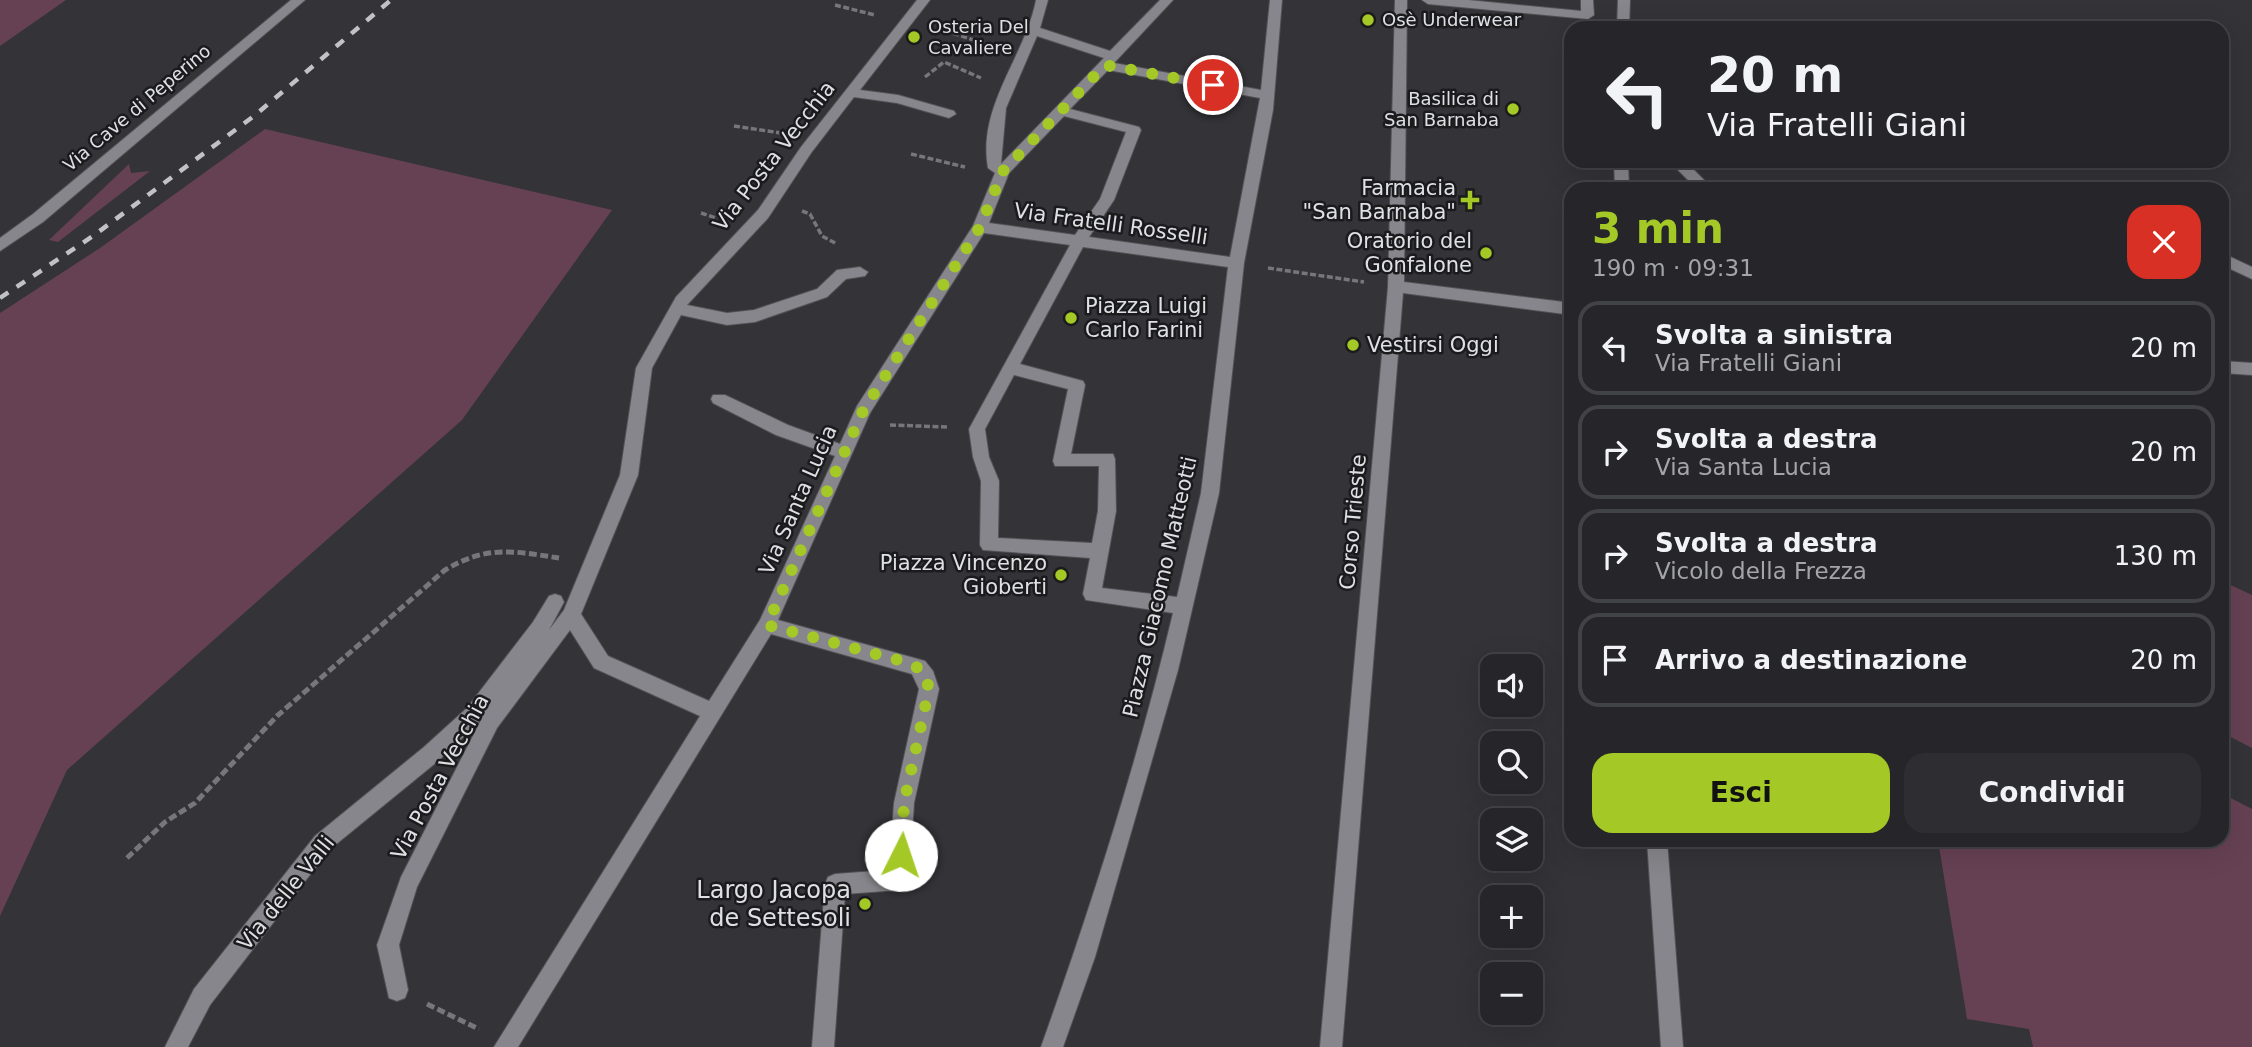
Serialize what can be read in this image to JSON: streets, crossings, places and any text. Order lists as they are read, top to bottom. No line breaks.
{"streets":{"street":["Via Cave di Peperino","Via Posta Vecchia","Via Fratelli Rosselli","Via Santa Lucia","Corso Trieste","Piazza Giacomo Matteotti","Via delle Valli"]},"crossings":[["Via Posta Vecchia","Via delle Valli"],["Via Fratelli Rosselli","Via Santa Lucia"],["Via Fratelli Rosselli","Piazza Giacomo Matteotti"]],"places":{"other":["Osè Underwear","Osteria Del Cavaliere","Basilica di San Barnaba","Oratorio del Gonfalone","Piazza Luigi Carlo Farini","Vestirsi Oggi","Piazza Vincenzo Gioberti","Largo Jacopa de Settesoli"],"health":["Farmacia \"San Barnaba\""]},"page":{"turn":["20 m","Via Fratelli Giani"],"heading":["3 min","190 m · 09:31"],"list":[{"name":"Svolta a sinistra","note":"Via Fratelli Giani","value":"20 m"},{"name":"Svolta a destra","note":"Via Santa Lucia","value":"20 m"},{"name":"Svolta a destra","note":"Vicolo della Frezza","value":"130 m"},{"name":"Arrivo a destinazione","value":"20 m"}],"map_buttons":["+","−"],"buttons":["Esci","Condividi"]}}
